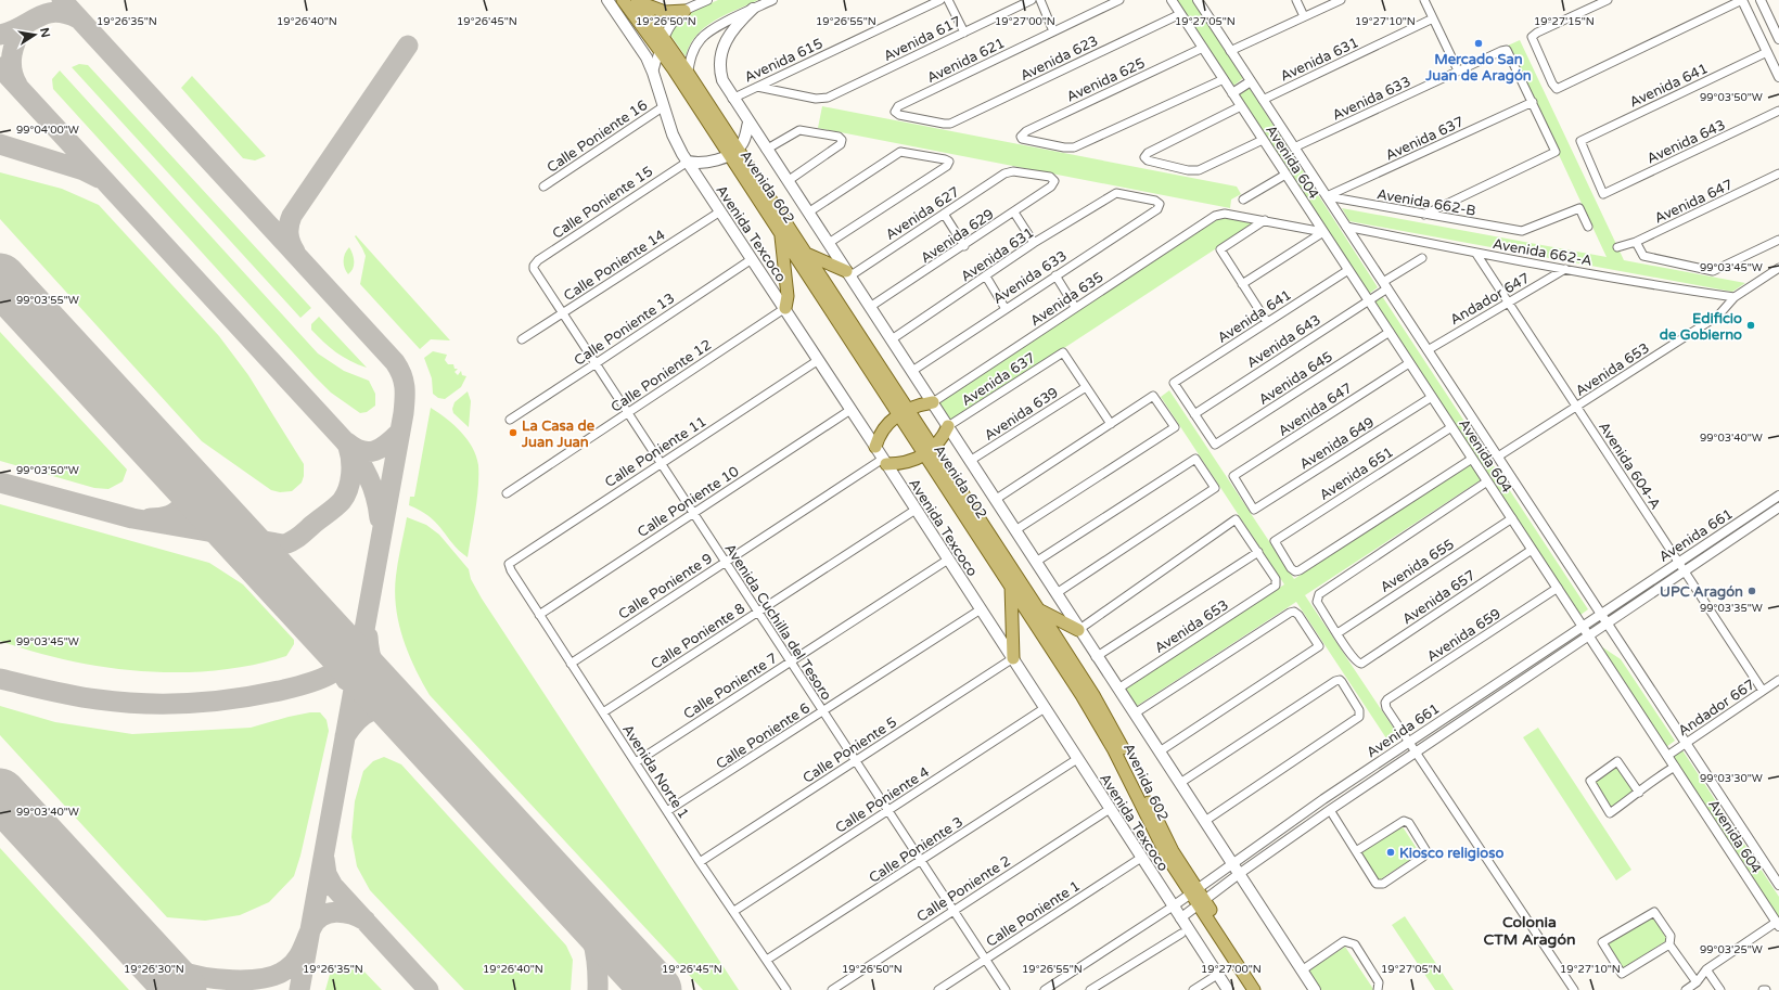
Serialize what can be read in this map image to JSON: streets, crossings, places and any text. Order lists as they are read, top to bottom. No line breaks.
{"streets":{"main road":["Avenida 602","Avenida Texcoco"],"street":["Avenida 617","Avenida 623","Avenida 631","Avenida 615","Avenida 621","Avenida 625","Avenida 641","Avenida 633","Calle Poniente 16","Avenida 637","Avenida 643","Avenida 604","Avenida 647","Calle Poniente 15","Avenida 662-B","Avenida 627","Avenida 629","Avenida 662-A","Calle Poniente 14","Avenida 635","Andador 647","Calle Poniente 13","Avenida 653","Calle Poniente 12","Avenida 645","Avenida 639","Avenida 649","Calle Poniente 11","Avenida 604-A","Avenida 651","Calle Poniente 10","Avenida 661","Avenida 655","Calle Poniente 9","Avenida 657","Avenida Cuchilla del Tesoro","Avenida 659","Calle Poniente 8","Calle Poniente 7","Andador 667","Calle Poniente 6","Calle Poniente 5","Avenida Norte 1","Calle Poniente 4","Calle Poniente 3","Calle Poniente 2","Calle Poniente 1"]},"crossings":[["Avenida 617","Avenida 615"],["Avenida 623","Avenida 621"],["Avenida 623","Avenida 604"],["Avenida 631","Avenida 633"],["Avenida 631","Avenida 604"],["Avenida 631","Avenida 602"],["Avenida 615","Avenida 602"],["Avenida 625","Avenida 604"],["Avenida 641","Avenida 643"],["Avenida 641","Avenida 604"],["Avenida 641","Avenida 645"],["Avenida 633","Avenida 637"],["Avenida 633","Avenida 604"],["Avenida 633","Avenida 602"],["Calle Poniente 16","Avenida Texcoco"],["Avenida 637","Avenida 604"],["Avenida 637","Avenida 602"],["Avenida 637","Avenida 662-B"],["Avenida 637","Avenida 639"],["Avenida 643","Avenida 604"],["Avenida 643","Avenida 645"],["Avenida 604","Avenida 647"],["Avenida 604","Avenida 662-B"],["Avenida 604","Avenida 662-A"],["Avenida 604","Andador 647"],["Avenida 604","Avenida 653"],["Avenida 604","Avenida 645"],["Avenida 604","Avenida 649"],["Avenida 604","Avenida 651"],["Avenida 604","Avenida 661"],["Avenida 604","Avenida 655"],["Avenida 604","Avenida 657"],["Avenida 604","Avenida 659"],["Avenida 604","Andador 667"],["Avenida 602","Avenida 627"],["Avenida 602","Avenida 629"],["Avenida 602","Avenida 635"],["Avenida 602","Avenida 653"],["Avenida 602","Avenida 639"],["Avenida 602","Avenida 661"],["Avenida 647","Avenida 649"],["Calle Poniente 15","Avenida Texcoco"],["Calle Poniente 15","Avenida Cuchilla del Tesoro"],["Avenida 627","Avenida 629"],["Avenida Texcoco","Calle Poniente 14"],["Avenida Texcoco","Calle Poniente 13"],["Avenida Texcoco","Calle Poniente 12"],["Avenida Texcoco","Calle Poniente 11"],["Avenida Texcoco","Calle Poniente 10"],["Avenida Texcoco","Avenida 661"],["Avenida Texcoco","Calle Poniente 9"],["Avenida Texcoco","Calle Poniente 8"],["Avenida Texcoco","Calle Poniente 7"],["Avenida Texcoco","Calle Poniente 6"],["Avenida Texcoco","Calle Poniente 5"],["Avenida Texcoco","Calle Poniente 4"],["Avenida Texcoco","Calle Poniente 3"],["Avenida Texcoco","Calle Poniente 2"],["Avenida Texcoco","Calle Poniente 1"],["Avenida 662-A","Andador 647"],["Avenida 662-A","Avenida 653"],["Avenida 662-A","Avenida 604-A"],["Calle Poniente 14","Avenida Cuchilla del Tesoro"],["Andador 647","Avenida 604-A"],["Calle Poniente 13","Avenida Cuchilla del Tesoro"],["Avenida 653","Avenida 604-A"],["Calle Poniente 12","Avenida Cuchilla del Tesoro"],["Calle Poniente 11","Avenida Cuchilla del Tesoro"],["Calle Poniente 11","Avenida Norte 1"],["Avenida 604-A","Avenida 661"],["Avenida 604-A","Andador 667"],["Calle Poniente 10","Avenida Cuchilla del Tesoro"],["Calle Poniente 10","Avenida Norte 1"],["Avenida 661","Avenida 659"],["Avenida 655","Avenida 657"],["Calle Poniente 9","Avenida Cuchilla del Tesoro"],["Calle Poniente 9","Avenida Norte 1"],["Avenida Cuchilla del Tesoro","Calle Poniente 8"],["Avenida Cuchilla del Tesoro","Calle Poniente 7"],["Avenida Cuchilla del Tesoro","Calle Poniente 6"],["Avenida Cuchilla del Tesoro","Calle Poniente 5"],["Avenida Cuchilla del Tesoro","Calle Poniente 4"],["Avenida Cuchilla del Tesoro","Calle Poniente 3"],["Avenida Cuchilla del Tesoro","Calle Poniente 2"],["Avenida Cuchilla del Tesoro","Calle Poniente 1"],["Calle Poniente 8","Avenida Norte 1"],["Calle Poniente 7","Avenida Norte 1"],["Calle Poniente 6","Avenida Norte 1"],["Calle Poniente 5","Avenida Norte 1"],["Avenida Norte 1","Calle Poniente 4"],["Avenida Norte 1","Calle Poniente 3"]],"districts":["Colonia CTM Aragón"],"places":["Mercado San Juan de Aragón","Edificio de Gobierno","La Casa de Juan Juan","UPC Aragón","Kiosco religioso"],"north":"right","coordinates":["19°26'35\"N","19°26'40\"N","19°26'45\"N","19°26'50\"N","19°26'55\"N","19°27'00\"N","19°27'05\"N","19°27'10\"N","19°27'15\"N","99°03'50\"W","99°04'00\"W","99°03'45\"W","99°03'55\"W","99°03'40\"W","99°03'35\"W","99°03'30\"W","99°03'25\"W","19°26'30\"N"]}
